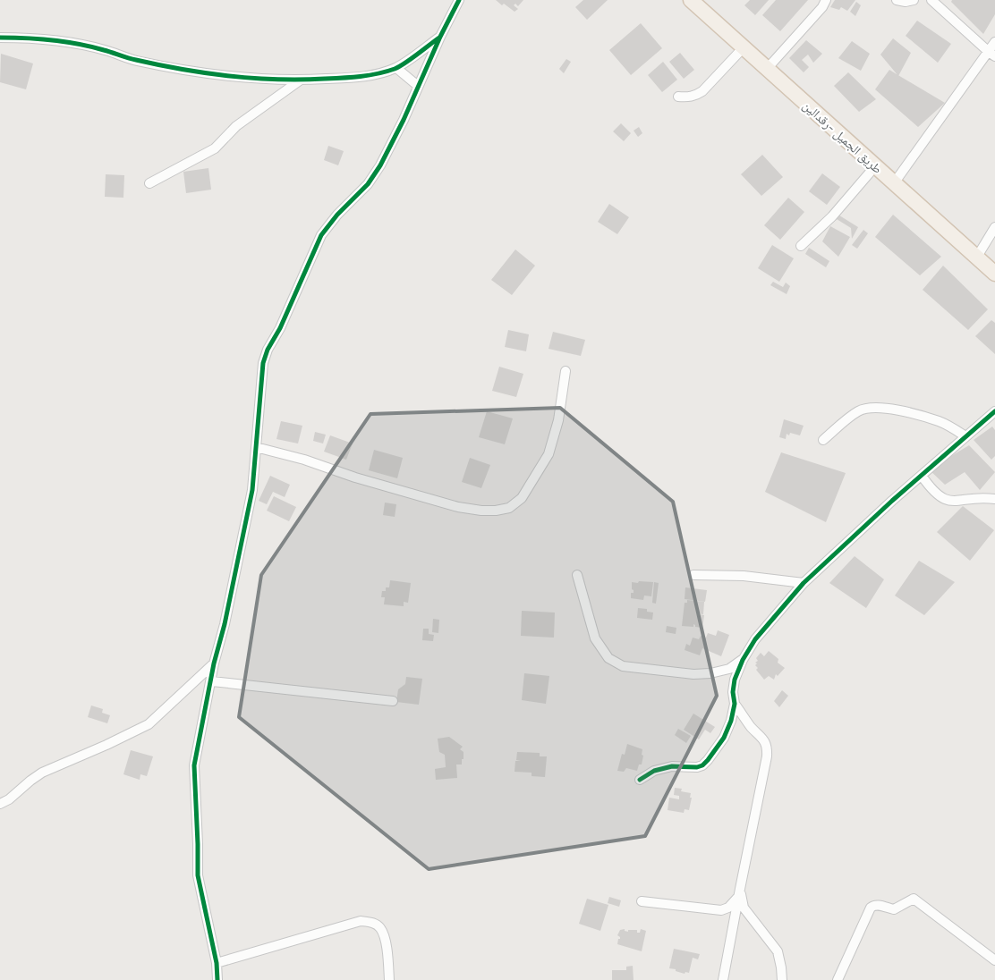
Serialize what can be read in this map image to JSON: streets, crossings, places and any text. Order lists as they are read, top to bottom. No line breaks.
{"streets":{"main road":["طريق الجميل -رقدالين"]}}
